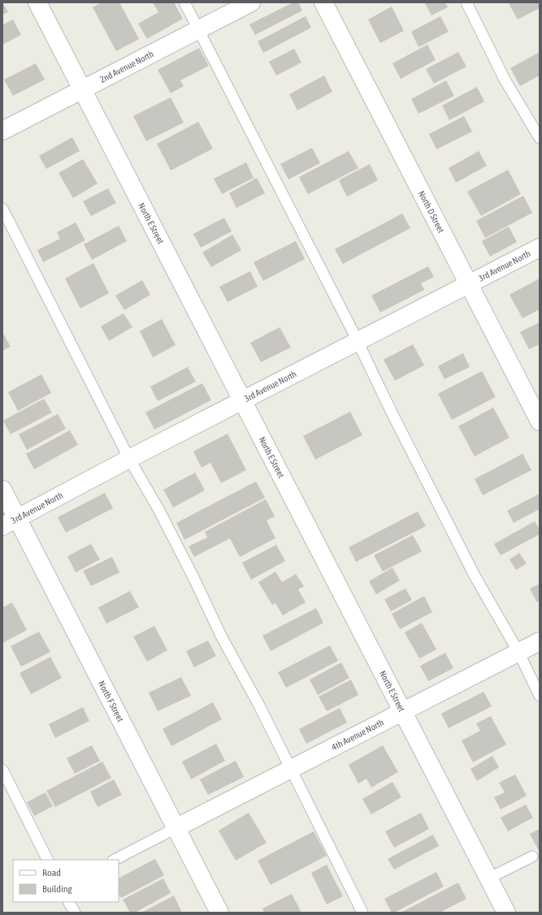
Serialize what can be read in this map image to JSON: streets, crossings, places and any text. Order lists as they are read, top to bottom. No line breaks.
{"streets":{"street":["2nd Avenue North","North D Street","North E Street","3rd Avenue North","North F Street","4th Avenue North"]},"crossings":[["2nd Avenue North","North E Street"],["North D Street","3rd Avenue North"],["North E Street","3rd Avenue North"],["North E Street","4th Avenue North"],["3rd Avenue North","North F Street"],["North F Street","4th Avenue North"]],"legend":["Road","Building"]}
